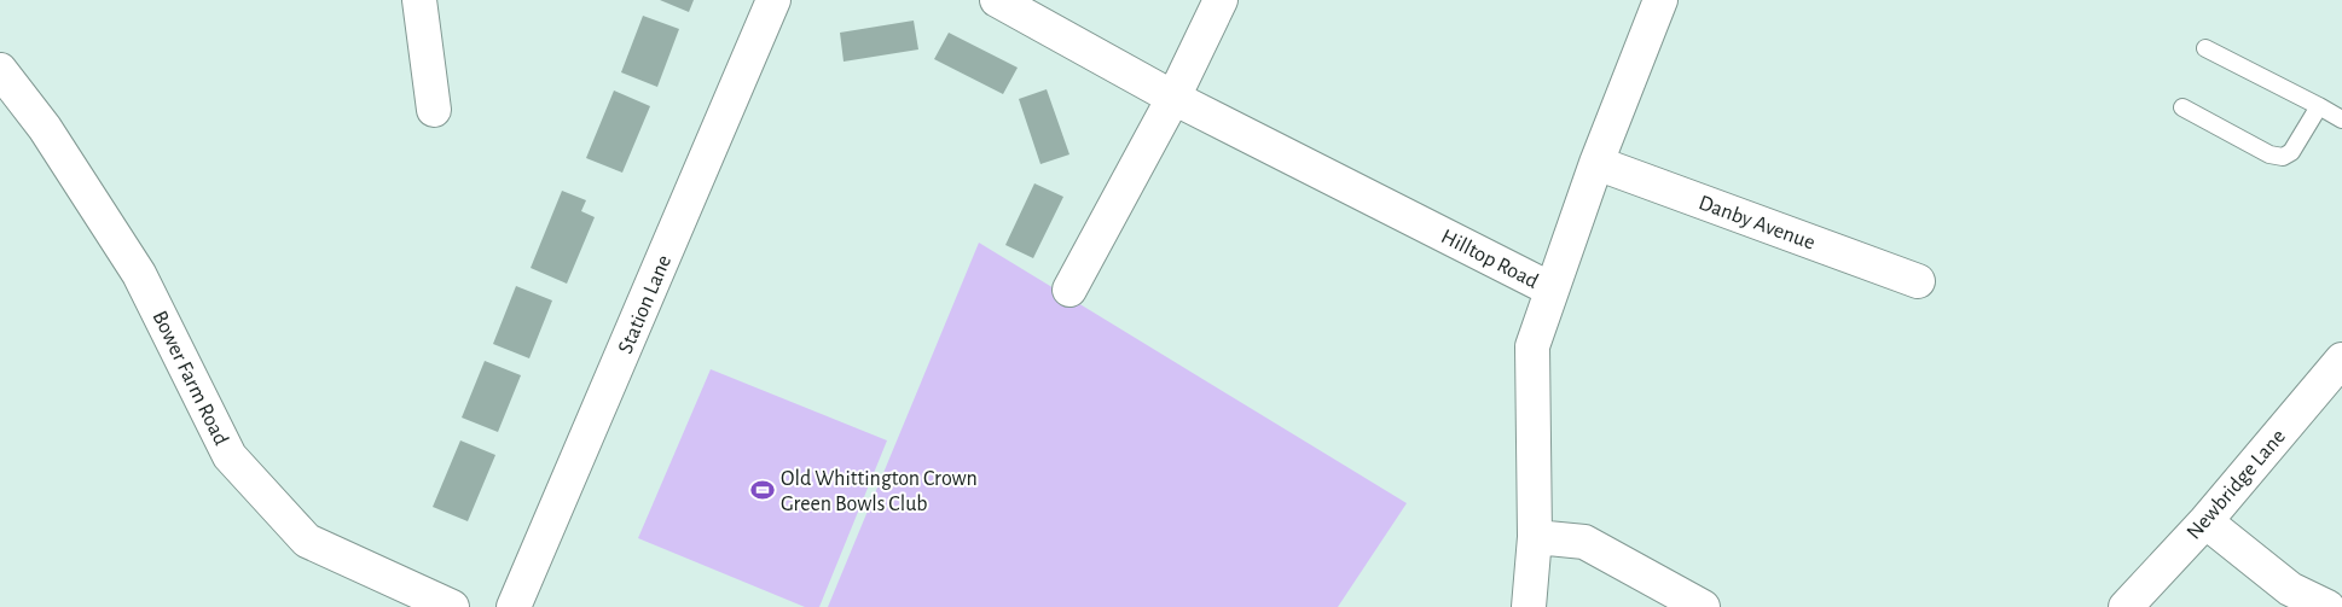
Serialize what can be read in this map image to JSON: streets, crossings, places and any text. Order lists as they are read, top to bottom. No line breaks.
{"streets":{"street":["Danby Avenue","Hilltop Road","Station Lane","Bower Farm Road","Newbridge Lane"]},"places":{"sports":["Old Whittington Crown Green Bowls Club"]}}
